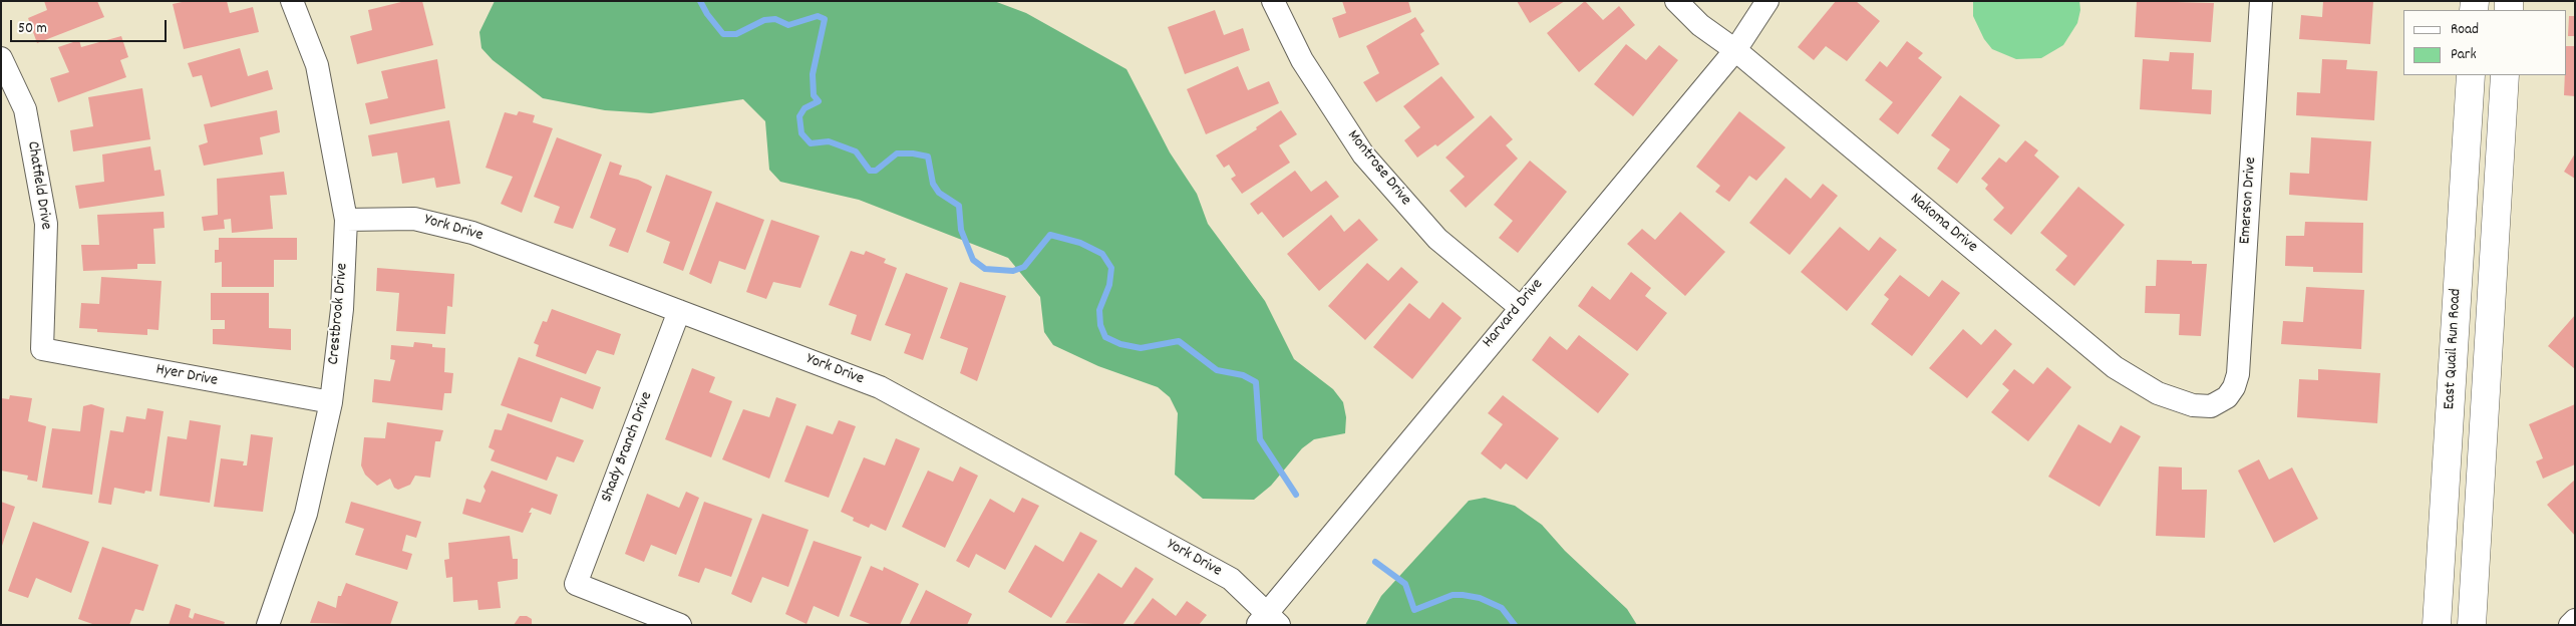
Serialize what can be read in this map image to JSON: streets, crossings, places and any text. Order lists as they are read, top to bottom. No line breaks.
{"streets":{"street":["Montrose Drive","Chatfield Drive","Emerson Drive","Nakoma Drive","York Drive","Crestbrook Drive","Harvard Drive","East Quail Run Road","Hyer Drive","Shady Branch Drive"]},"crossings":[["Montrose Drive","Harvard Drive"],["Chatfield Drive","Hyer Drive"],["Emerson Drive","Nakoma Drive"],["Nakoma Drive","Harvard Drive"],["York Drive","Crestbrook Drive"],["York Drive","Harvard Drive"],["York Drive","Shady Branch Drive"],["Crestbrook Drive","Hyer Drive"]],"legend":["Road","Park"],"scale_bar":"50 m"}
